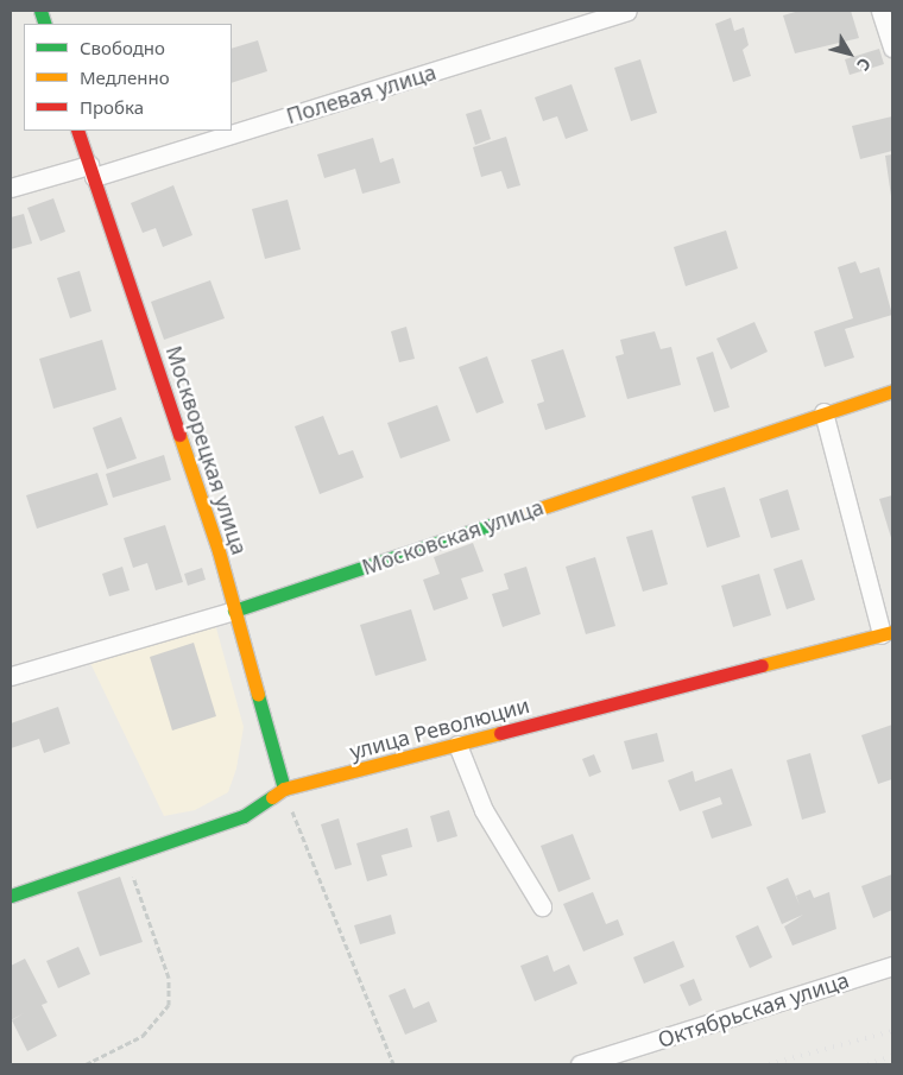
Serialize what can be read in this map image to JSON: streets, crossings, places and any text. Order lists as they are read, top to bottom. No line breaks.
{"streets":{"street":["Полевая улица","Москворецкая улица","Московская улица","улица Революции","Октябрьская улица"]},"crossings":[["Полевая улица","Москворецкая улица"],["Москворецкая улица","Московская улица"],["Москворецкая улица","улица Революции"]],"legend":["Свободно","Медленно","Пробка"],"north":"bottom right"}
